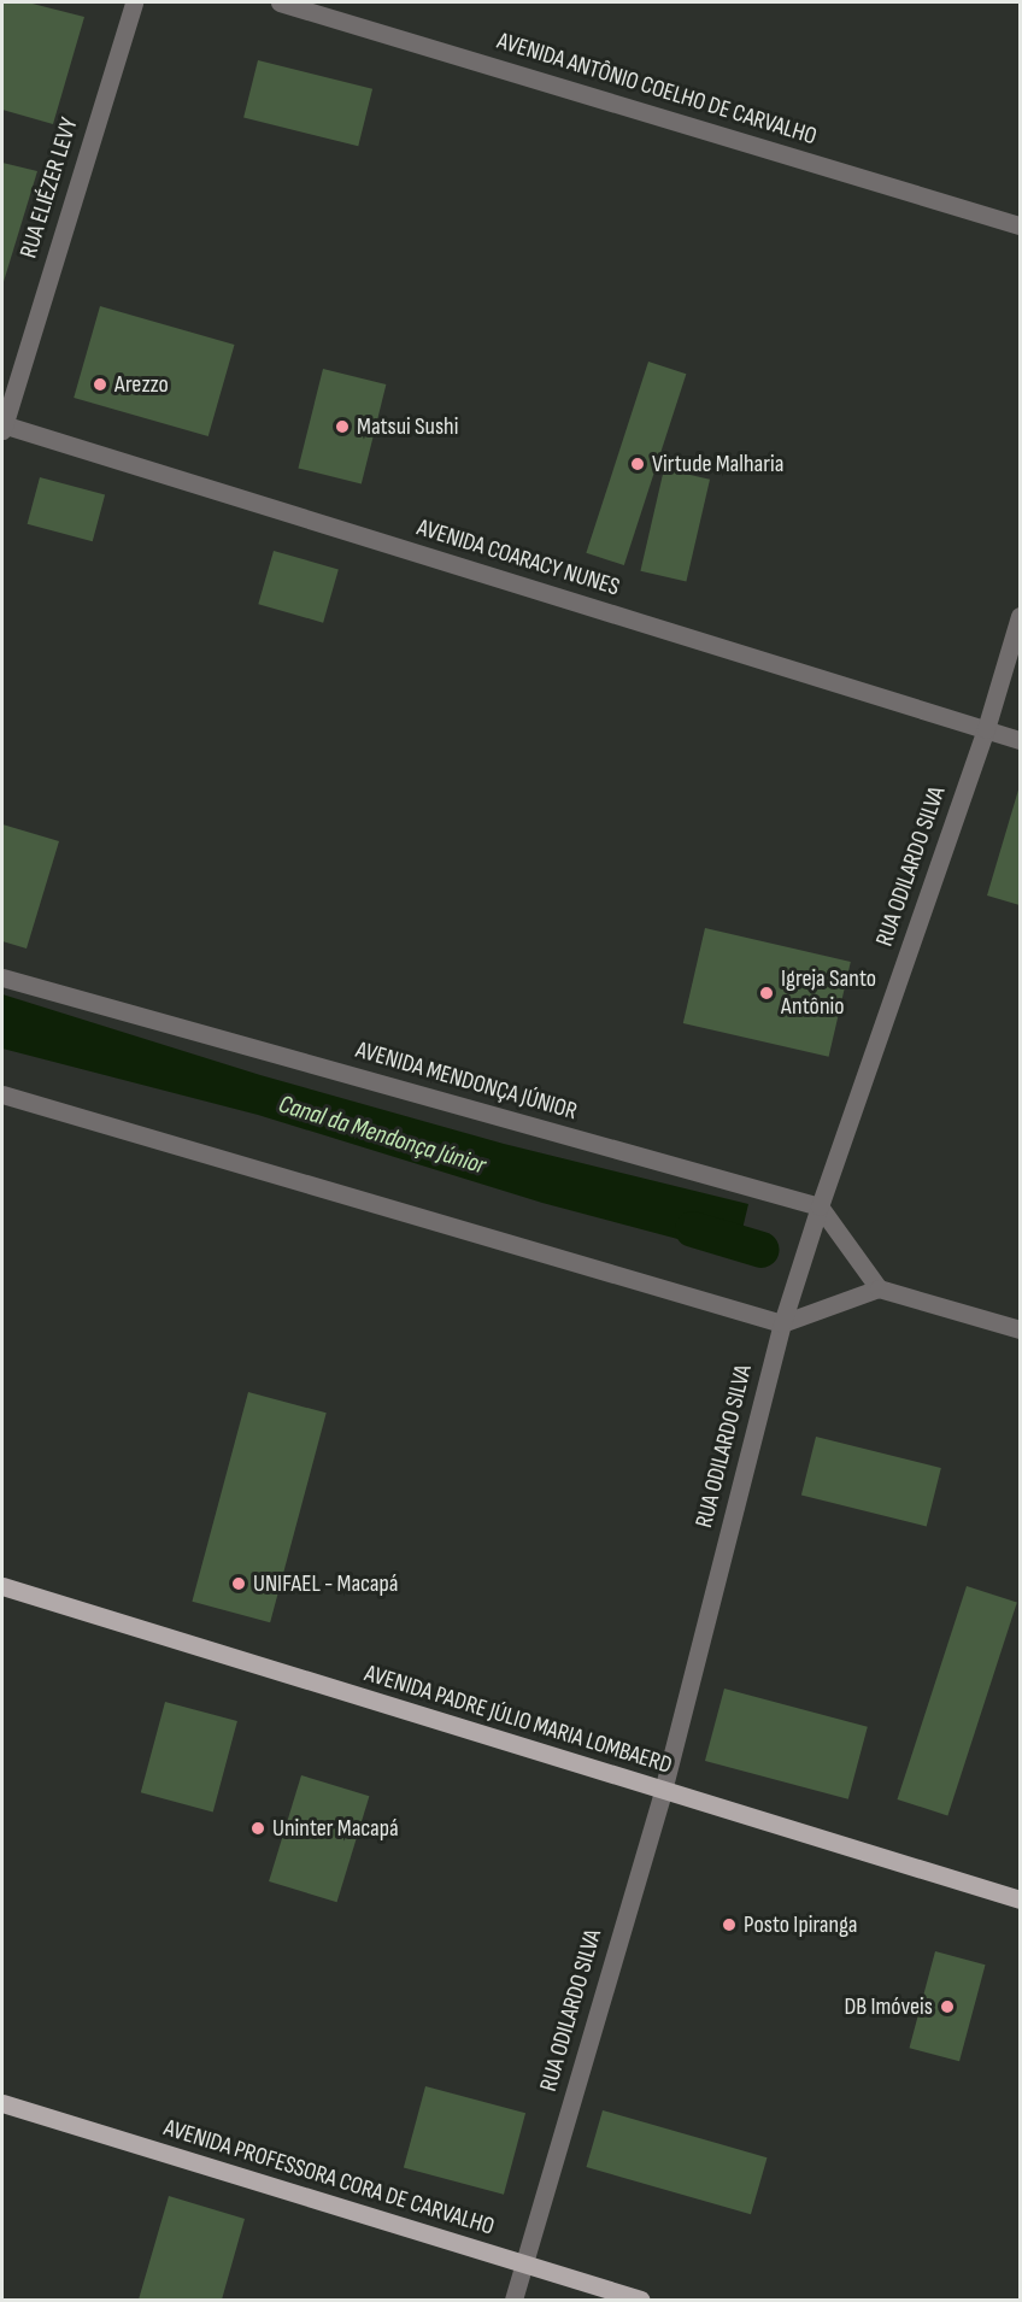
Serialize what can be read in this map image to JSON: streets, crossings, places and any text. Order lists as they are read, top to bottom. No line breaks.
{"streets":{"main road":["AVENIDA PADRE JÚLIO MARIA LOMBAERD","AVENIDA PROFESSORA CORA DE CARVALHO"],"street":["AVENIDA ANTÔNIO COELHO DE CARVALHO","RUA ELIÉZER LEVY","AVENIDA COARACY NUNES","RUA ODILARDO SILVA","AVENIDA MENDONÇA JÚNIOR"]},"crossings":[["RUA ELIÉZER LEVY","AVENIDA COARACY NUNES"],["AVENIDA COARACY NUNES","RUA ODILARDO SILVA"],["RUA ODILARDO SILVA","AVENIDA MENDONÇA JÚNIOR"],["RUA ODILARDO SILVA","AVENIDA PADRE JÚLIO MARIA LOMBAERD"],["RUA ODILARDO SILVA","AVENIDA PROFESSORA CORA DE CARVALHO"]],"water":["Canal da Mendonça Júnior"],"places":["Arezzo","Matsui Sushi","Virtude Malharia","Igreja Santo Antônio","UNIFAEL - Macapá","Uninter Macapá","Posto Ipiranga","DB Imóveis"]}
